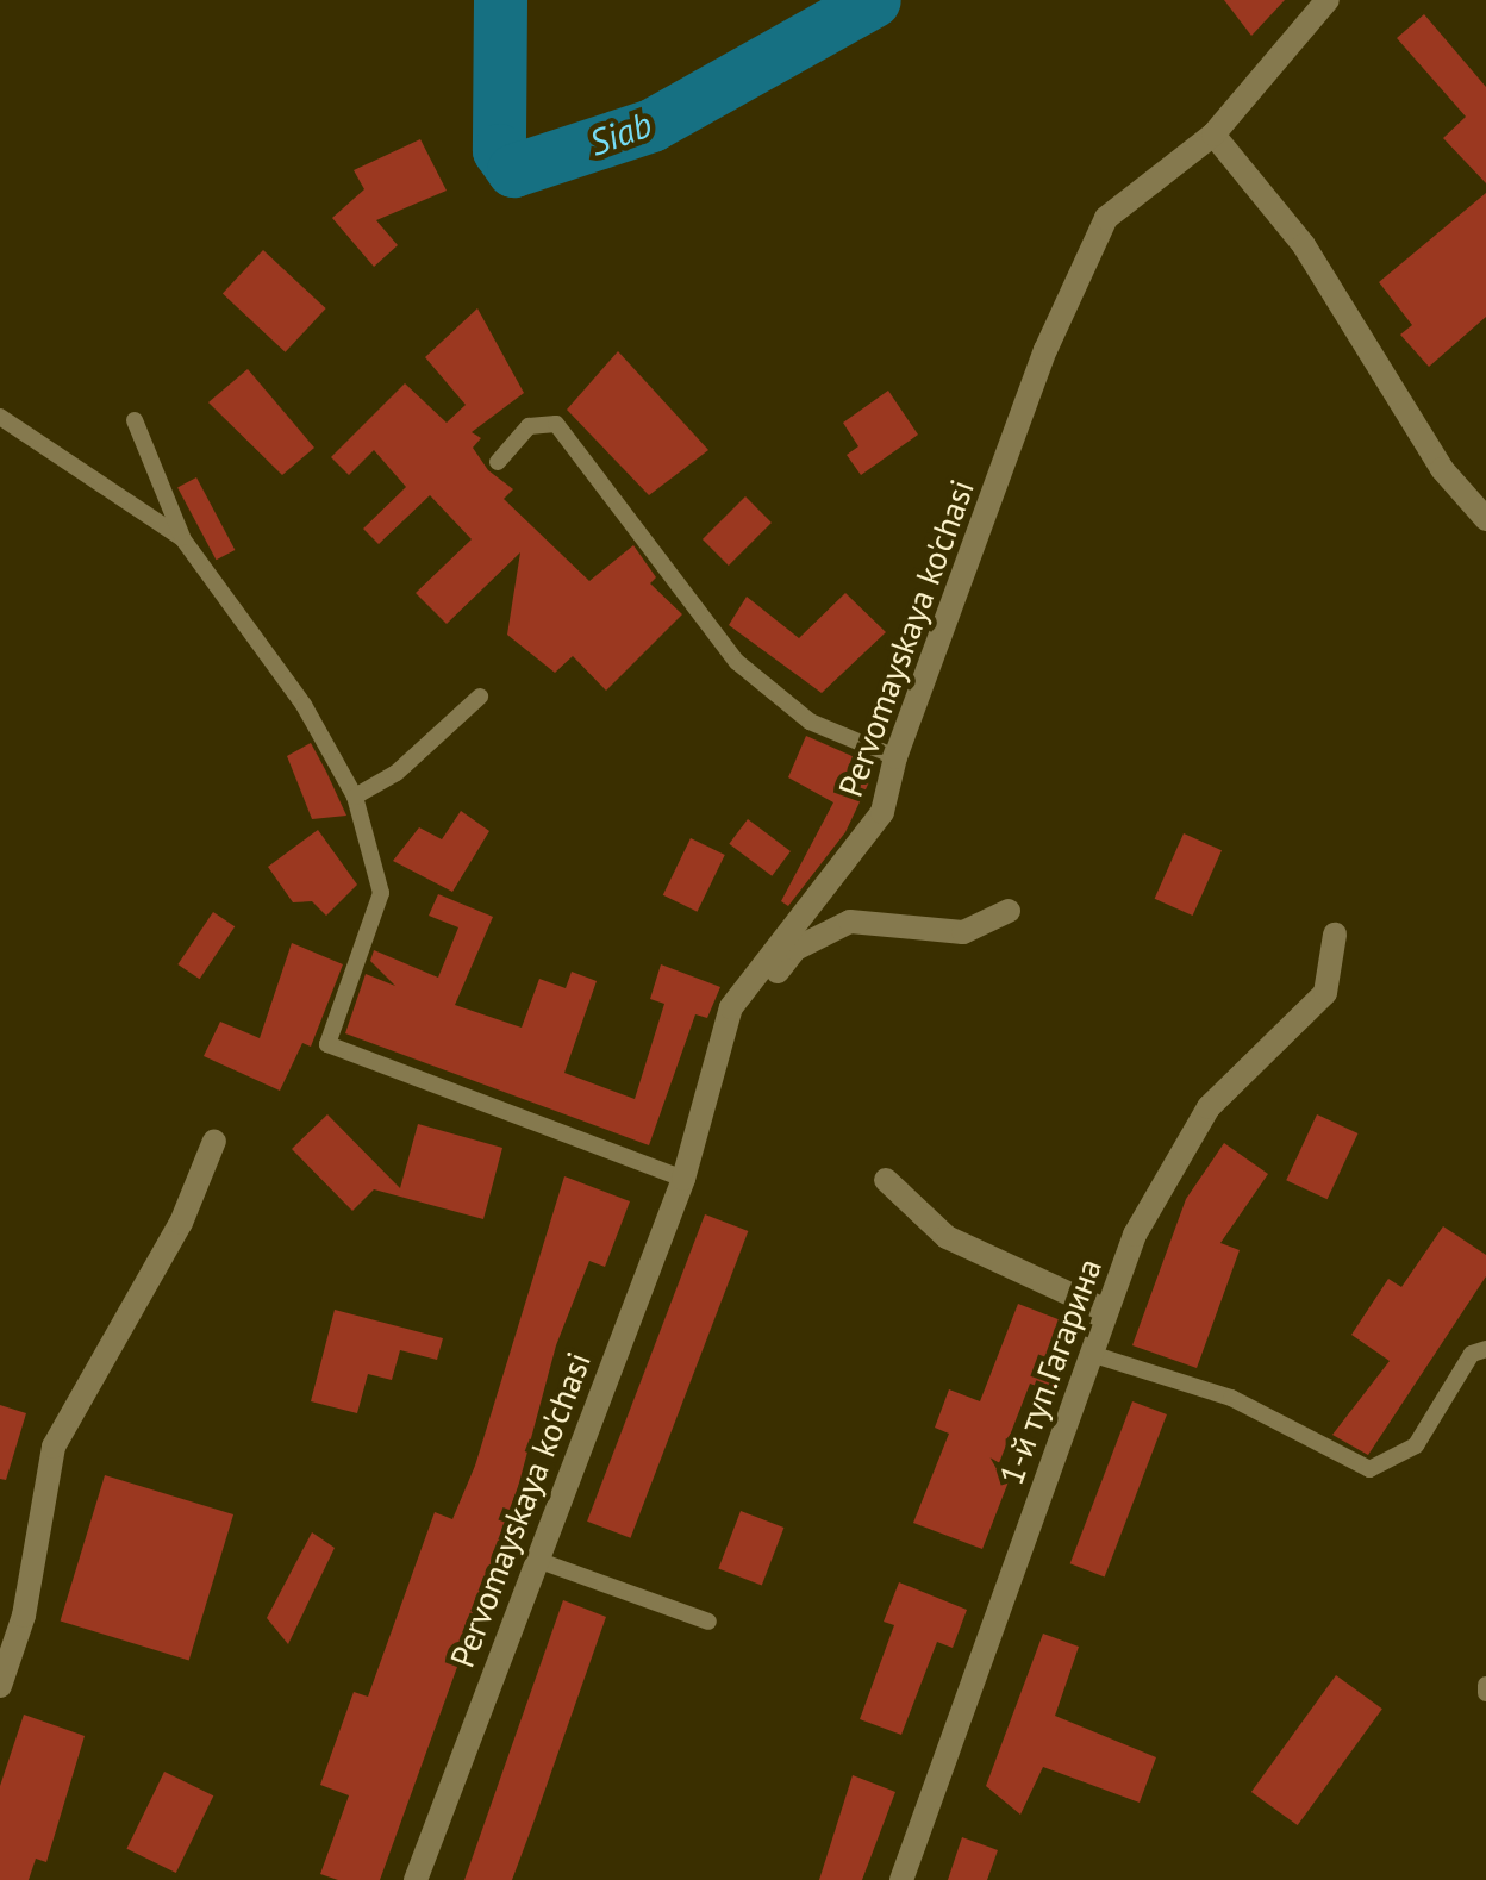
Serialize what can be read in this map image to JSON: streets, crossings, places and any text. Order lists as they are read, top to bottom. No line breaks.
{"streets":{"street":["Pervomayskaya ko'chasi","1-й туп.Гагарина"]},"water":["Siab"]}
